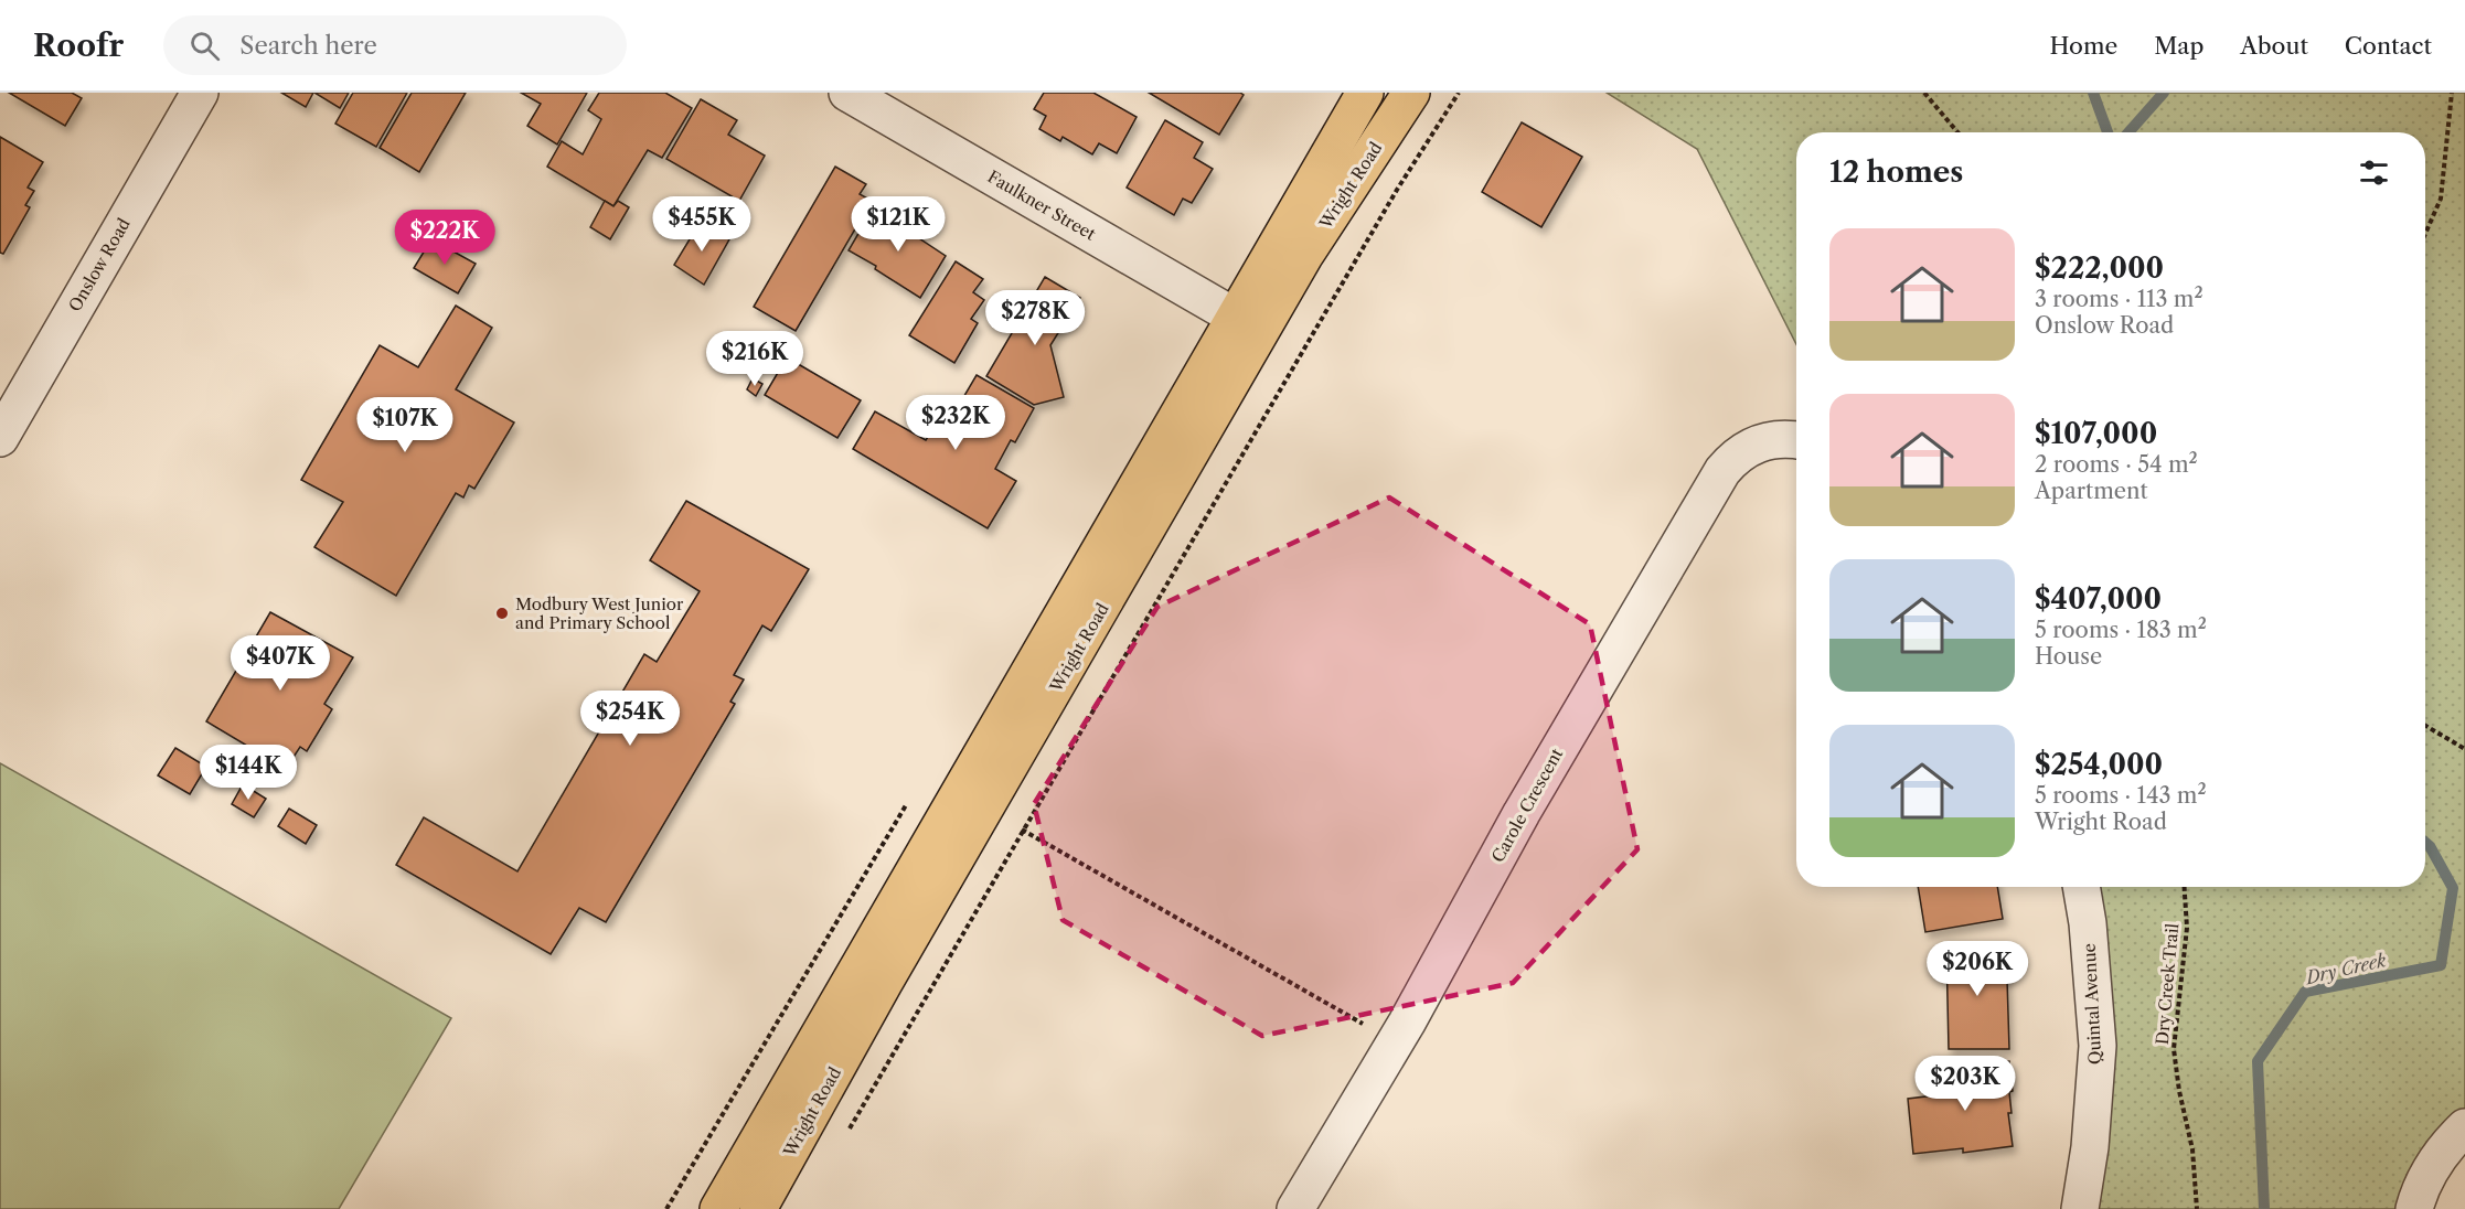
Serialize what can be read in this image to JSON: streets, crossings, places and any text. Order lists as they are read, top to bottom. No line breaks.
{"streets":{"main road":["Wright Road"],"street":["Faulkner Street","Onslow Road","Carole Crescent","Quintal Avenue"],"path":["Dry Creek Trail"]},"crossings":[["Wright Road","Faulkner Street"]],"water":["Dry Creek"],"places":["Modbury West Junior and Primary School"],"page":{"header":"Roofr","search":"Search here","nav":["Home","Map","About","Contact"],"heading":"12 homes","price":["$455K","$121K","$222K","$278K","$216K","$232K","$107K","$407K","$254K","$144K","$206K","$203K"],"list":[{"name":"$222,000","note":"3 rooms · 113 m² · Onslow Road"},{"name":"$107,000","note":"2 rooms · 54 m² · Apartment"},{"name":"$407,000","note":"5 rooms · 183 m² · House"},{"name":"$254,000","note":"5 rooms · 143 m² · Wright Road"}]}}
